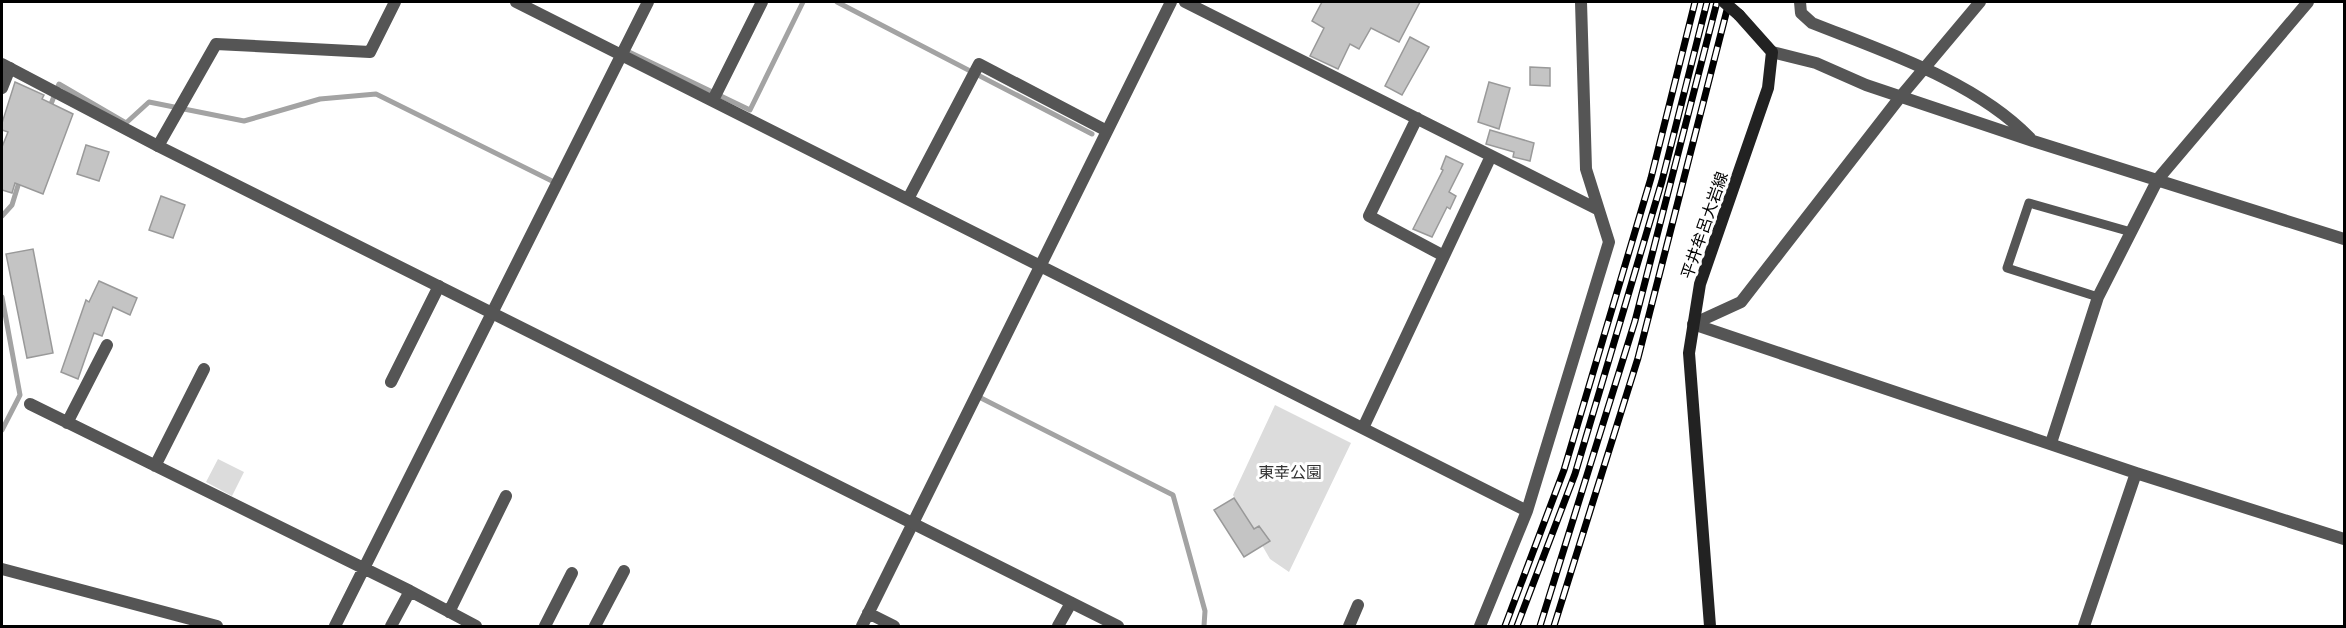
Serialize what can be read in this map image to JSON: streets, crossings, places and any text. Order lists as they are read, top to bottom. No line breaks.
{"streets":{"main road":["平井牟呂大岩線"]},"parks":["東幸公園"]}
